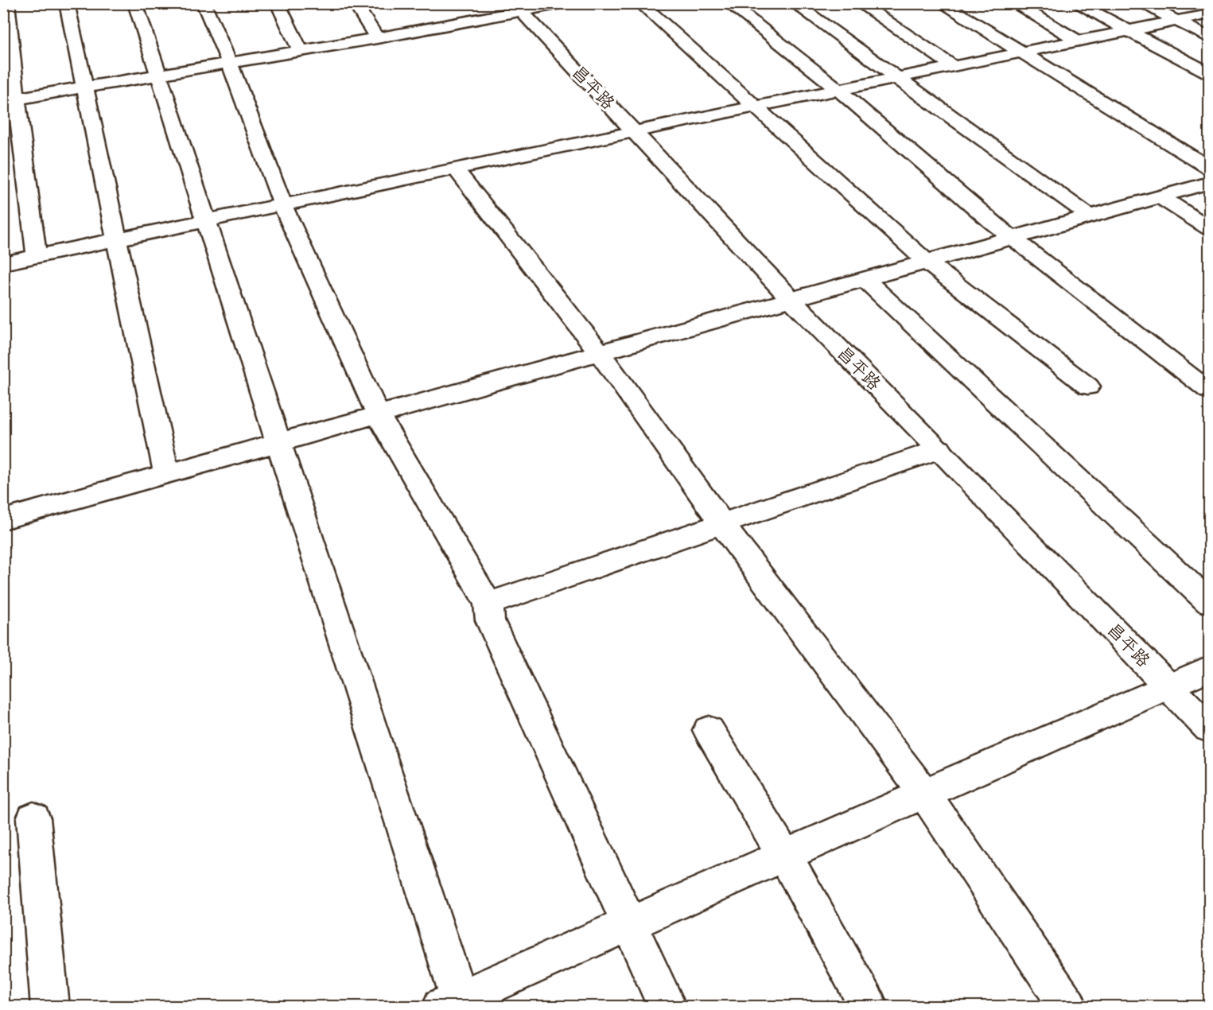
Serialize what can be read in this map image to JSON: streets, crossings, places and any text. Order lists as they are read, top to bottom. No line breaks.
{"streets":{"street":["昌平路"]}}
